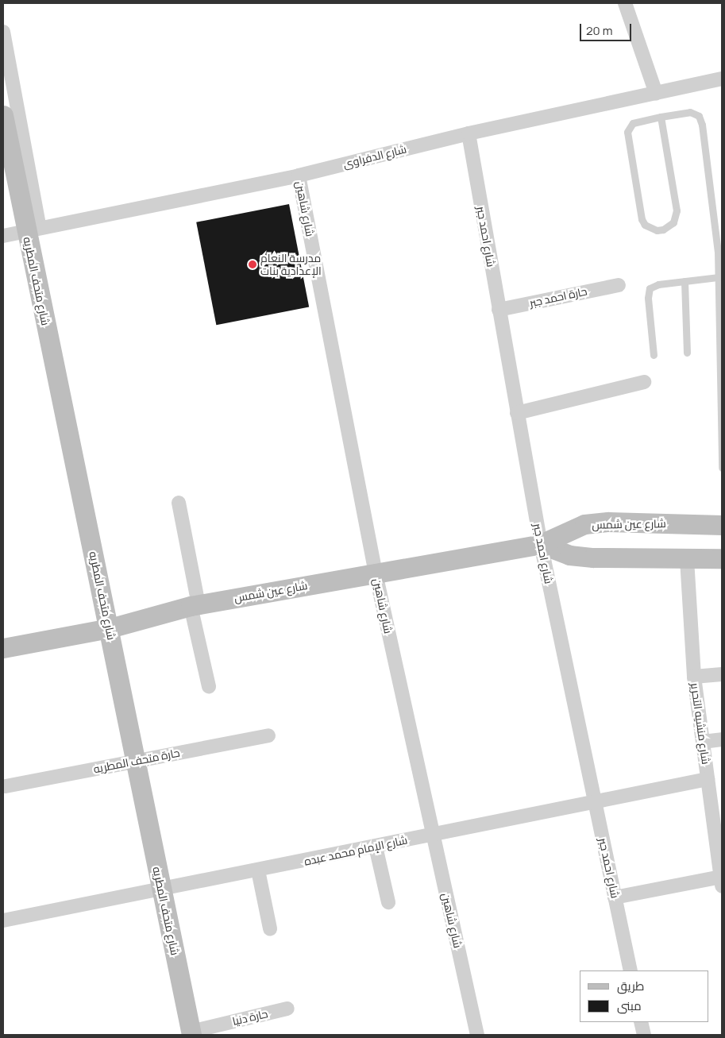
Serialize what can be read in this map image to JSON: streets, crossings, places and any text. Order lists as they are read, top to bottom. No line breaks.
{"streets":{"street":["شارع الدفراوى","شارع شاهين","شارع احمد جبر","شارع متحف المطريه","حارة احمد جبر","شارع عين شمس","شارع منشيه التحرير","حارة متحف المطريه","شارع الإمام محمد عبده","حارة دنيا"]},"crossings":[["شارع الدفراوى","شارع شاهين"],["شارع الدفراوى","شارع احمد جبر"],["شارع الدفراوى","شارع متحف المطريه"],["شارع شاهين","شارع عين شمس"],["شارع شاهين","شارع الإمام محمد عبده"],["شارع احمد جبر","حارة احمد جبر"],["شارع احمد جبر","شارع عين شمس"],["شارع احمد جبر","شارع الإمام محمد عبده"],["شارع متحف المطريه","شارع عين شمس"],["شارع متحف المطريه","حارة متحف المطريه"],["شارع متحف المطريه","شارع الإمام محمد عبده"],["شارع متحف المطريه","حارة دنيا"],["شارع عين شمس","شارع منشيه التحرير"],["شارع منشيه التحرير","شارع الإمام محمد عبده"]],"places":["مدرسة النعام الإعدادية بنات"],"legend":["طريق","مبنى"],"scale_bar":"20 m"}
